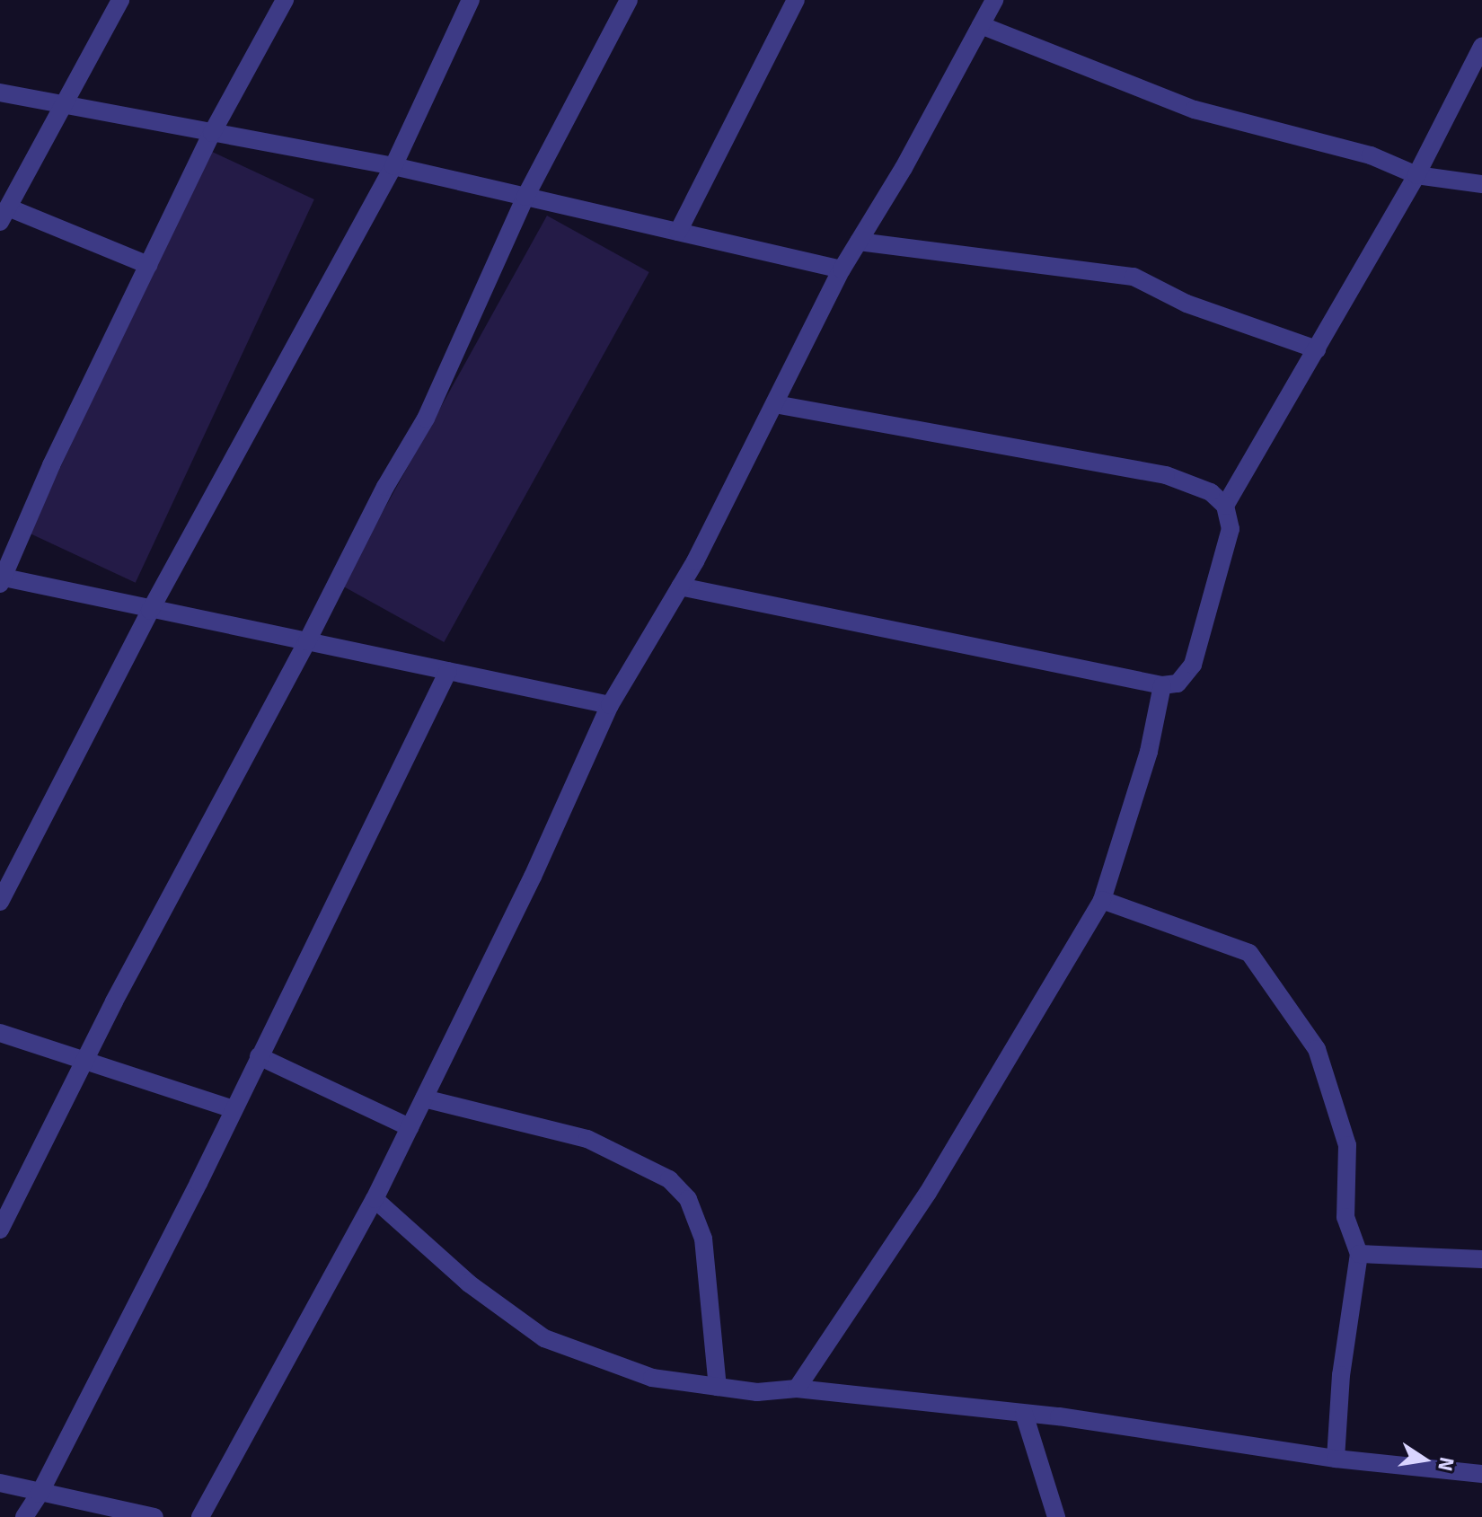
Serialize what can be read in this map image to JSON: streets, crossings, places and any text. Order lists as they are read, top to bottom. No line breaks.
{"north":"right"}
